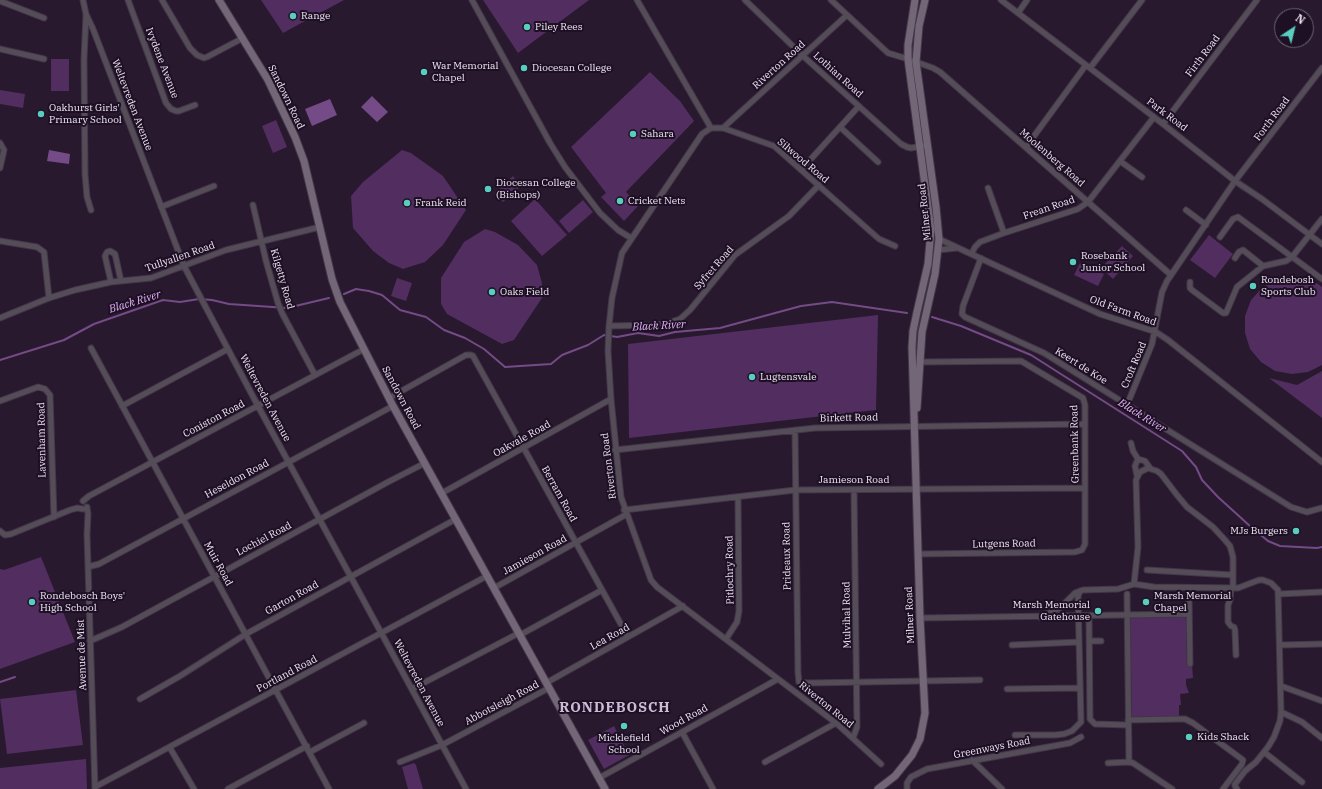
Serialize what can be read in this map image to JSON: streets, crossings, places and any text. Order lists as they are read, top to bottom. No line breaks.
{"streets":{"main road":["Sandown Road","Milner Road"],"street":["Firth Road","Ivydene Avenue","Riverton Road","Lothian Road","Weltevreden Avenue","Park Road","Forth Road","Moolenberg Road","Silwood Road","Frean Road","Tullyallen Road","Syfret Road","Kilgetty Road","Old Farm Road","Croft Road","Keert de Koe","Birkett Road","Coniston Road","Oakvale Road","Lavenham Road","Greenbank Road","Heseldon Road","Jamieson Road","Berram Road","Lochiel Road","Lutgens Road","Prideaux Road","Muir Road","Pitlochry Road","Garton Road","Mulvihal Road","Lea Road","Avenue de Mist","Portland Road","Abbotsleigh Road","Wood Road","Greenways Road"]},"crossings":[["Firth Road","Park Road"],["Riverton Road","Lothian Road"],["Riverton Road","Moolenberg Road"],["Riverton Road","Silwood Road"],["Riverton Road","Syfret Road"],["Riverton Road","Birkett Road"],["Riverton Road","Oakvale Road"],["Riverton Road","Jamieson Road"],["Riverton Road","Pitlochry Road"],["Riverton Road","Mulvihal Road"],["Riverton Road","Lea Road"],["Riverton Road","Wood Road"],["Lothian Road","Milner Road"],["Sandown Road","Tullyallen Road"],["Sandown Road","Coniston Road"],["Sandown Road","Oakvale Road"],["Sandown Road","Heseldon Road"],["Sandown Road","Jamieson Road"],["Sandown Road","Berram Road"],["Sandown Road","Lochiel Road"],["Sandown Road","Garton Road"],["Sandown Road","Lea Road"],["Sandown Road","Portland Road"],["Sandown Road","Abbotsleigh Road"],["Sandown Road","Wood Road"],["Weltevreden Avenue","Tullyallen Road"],["Weltevreden Avenue","Coniston Road"],["Weltevreden Avenue","Heseldon Road"],["Weltevreden Avenue","Lochiel Road"],["Weltevreden Avenue","Garton Road"],["Weltevreden Avenue","Portland Road"],["Weltevreden Avenue","Abbotsleigh Road"],["Park Road","Forth Road"],["Park Road","Frean Road"],["Park Road","Croft Road"],["Forth Road","Croft Road"],["Moolenberg Road","Frean Road"],["Moolenberg Road","Milner Road"],["Moolenberg Road","Croft Road"],["Silwood Road","Syfret Road"],["Frean Road","Old Farm Road"],["Milner Road","Old Farm Road"],["Milner Road","Birkett Road"],["Milner Road","Greenbank Road"],["Milner Road","Jamieson Road"],["Milner Road","Lutgens Road"],["Tullyallen Road","Kilgetty Road"],["Kilgetty Road","Coniston Road"],["Old Farm Road","Croft Road"],["Old Farm Road","Keert de Koe"],["Croft Road","Keert de Koe"],["Birkett Road","Greenbank Road"],["Birkett Road","Prideaux Road"],["Coniston Road","Lavenham Road"],["Coniston Road","Muir Road"],["Coniston Road","Avenue de Mist"],["Oakvale Road","Berram Road"],["Greenbank Road","Jamieson Road"],["Greenbank Road","Lutgens Road"],["Heseldon Road","Muir Road"],["Heseldon Road","Avenue de Mist"],["Jamieson Road","Berram Road"],["Jamieson Road","Prideaux Road"],["Jamieson Road","Pitlochry Road"],["Jamieson Road","Mulvihal Road"],["Berram Road","Lea Road"],["Lochiel Road","Muir Road"],["Lochiel Road","Avenue de Mist"],["Muir Road","Garton Road"],["Muir Road","Portland Road"],["Lea Road","Abbotsleigh Road"],["Avenue de Mist","Portland Road"]],"districts":["RONDEBOSCH"],"water":["Black River"],"places":["Range","Piley Rees","Diocesan College","War Memorial Chapel","Oakhurst Girls' Primary School","Sahara","Diocesan College (Bishops)","Cricket Nets","Frank Reid","Rosebank Junior School","Rondebosh Sports Club","Oaks Field","Lugtensvale","MJs Burgers","Rondebosch Boys' High School","Marsh Memorial Chapel","Marsh Memorial Gatehouse","Micklefield School","Kids Shack"],"north":"top right"}
